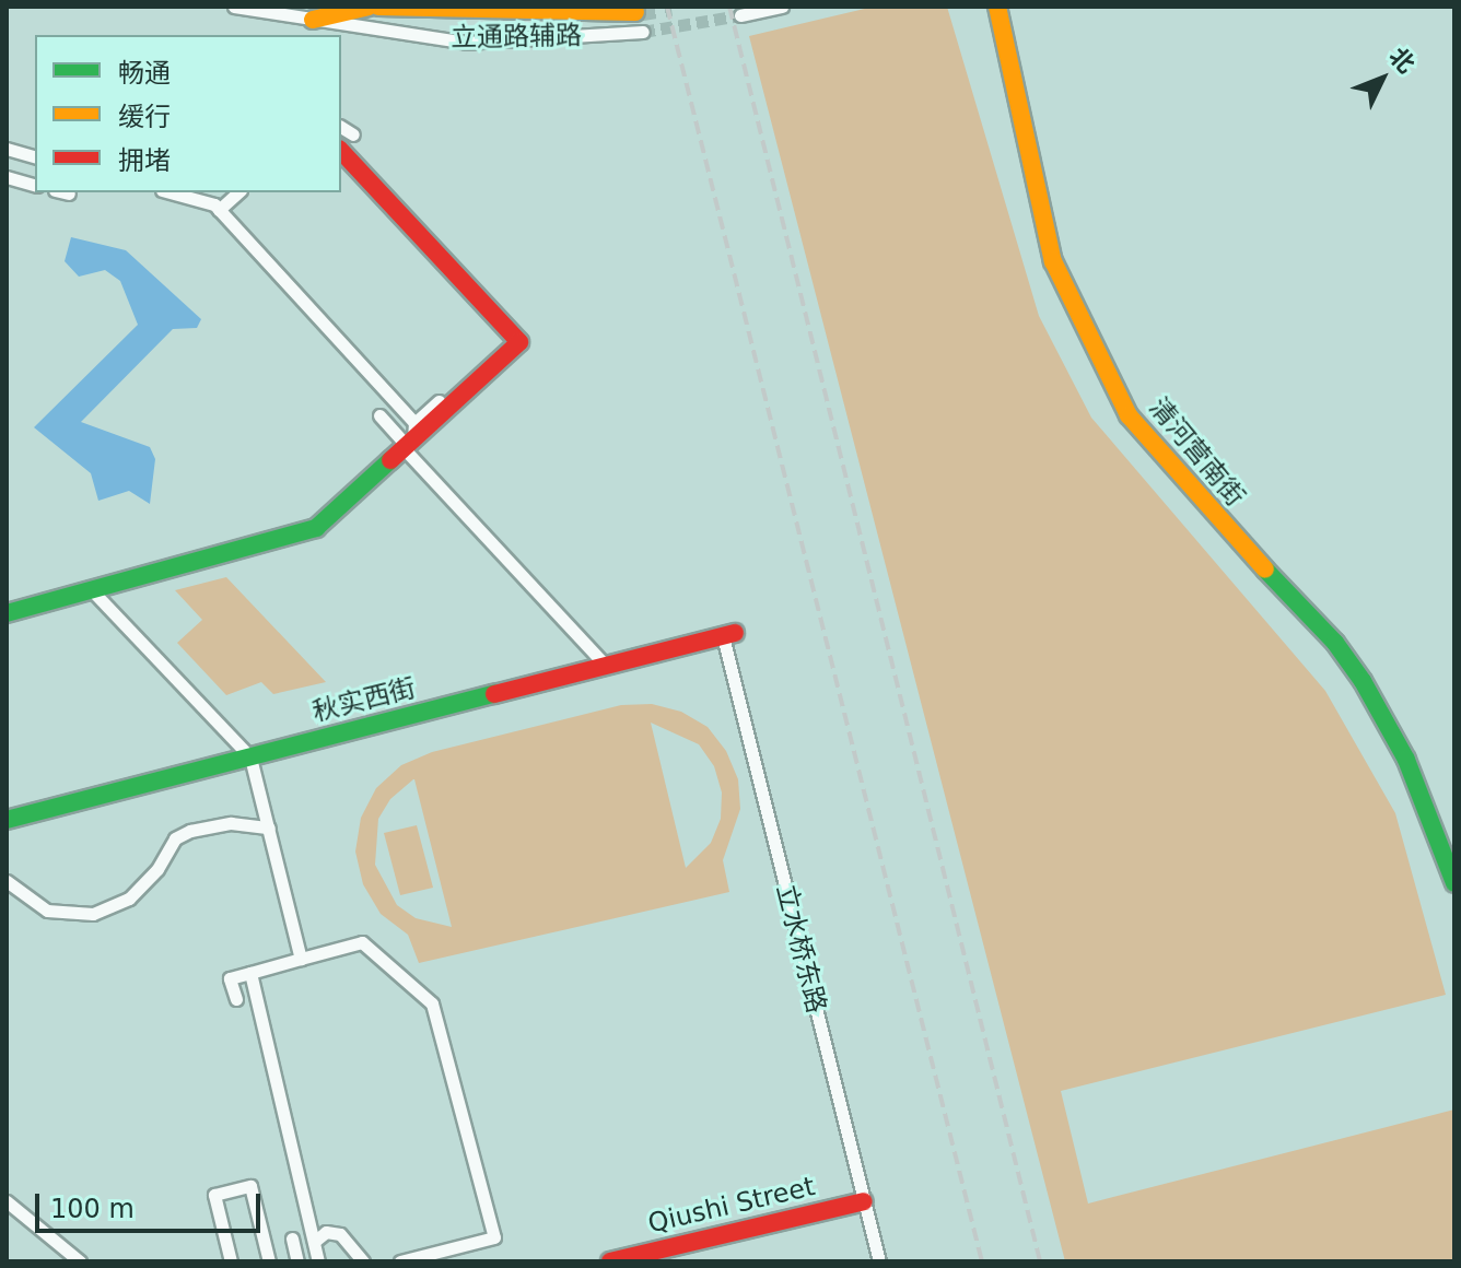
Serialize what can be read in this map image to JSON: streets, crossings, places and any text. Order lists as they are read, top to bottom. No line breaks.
{"streets":{"street":["立通路辅路","清河营南街","秋实西街","立水桥东路","Qiushi Street"]},"crossings":[["秋实西街","立水桥东路"],["立水桥东路","Qiushi Street"]],"legend":["畅通","缓行","拥堵"],"scale_bar":"100 m","north":"top right"}
